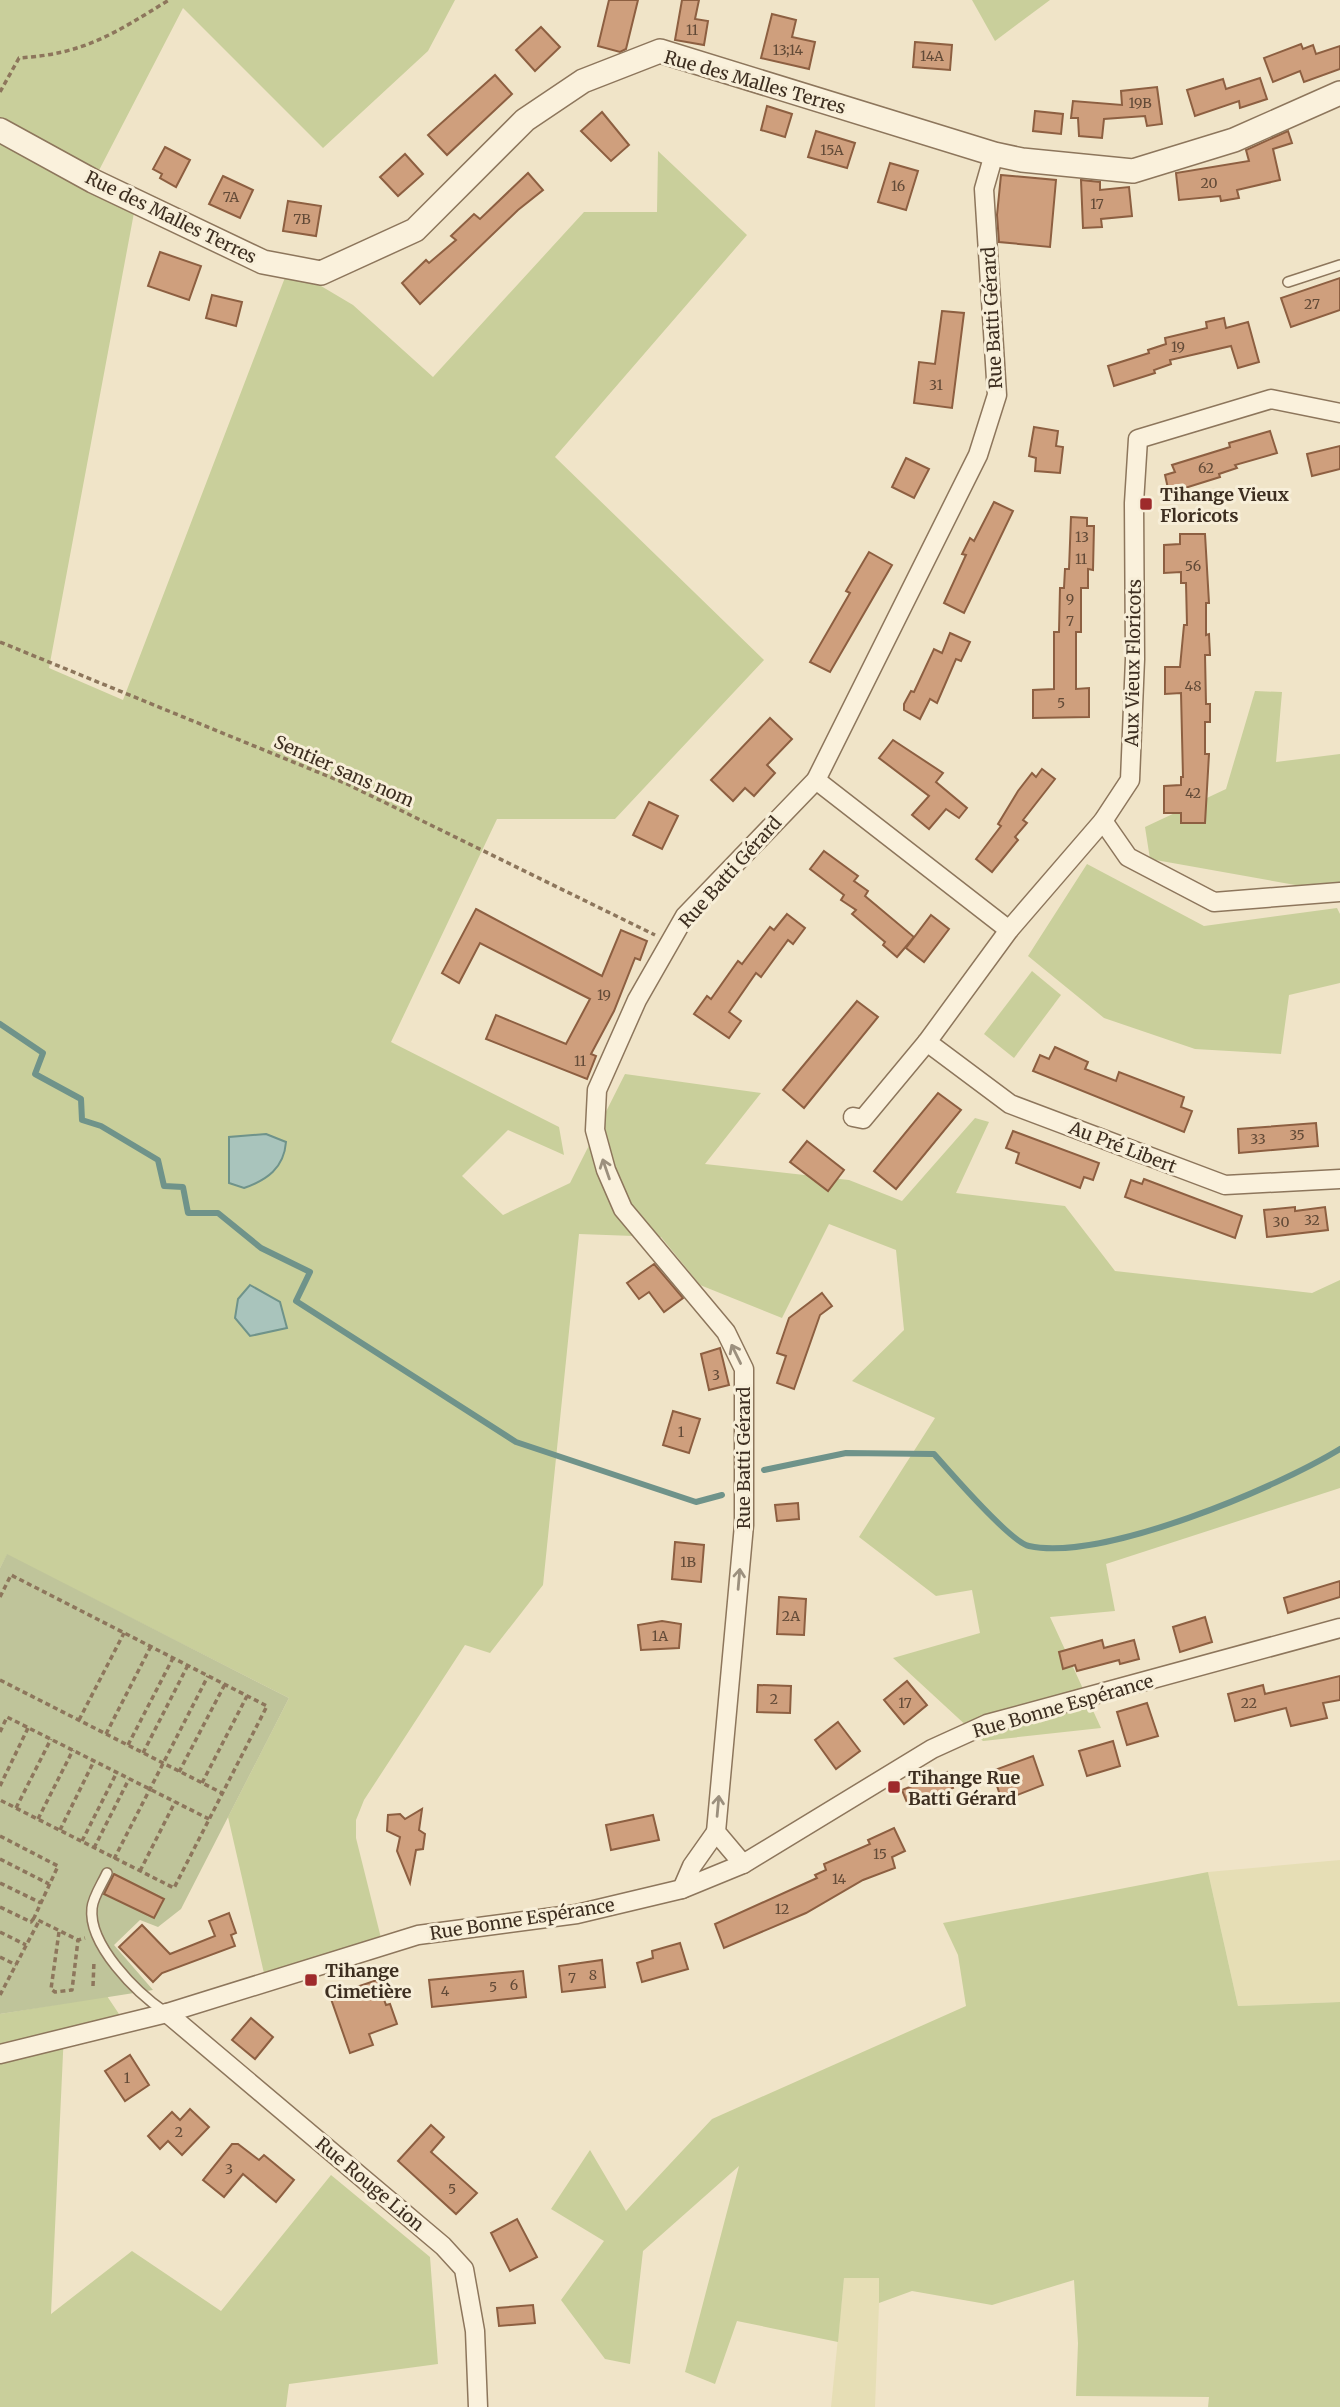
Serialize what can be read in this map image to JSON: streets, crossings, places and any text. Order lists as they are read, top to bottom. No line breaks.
{"streets":{"street":["Rue des Malles Terres","Rue Batti Gérard","Aux Vieux Floricots","Au Pré Libert","Rue Bonne Espérance","Rue Rouge Lion"],"path":["Sentier sans nom"]},"crossings":[["Rue des Malles Terres","Rue Batti Gérard"],["Rue Batti Gérard","Sentier sans nom"],["Rue Bonne Espérance","Rue Rouge Lion"]],"one_way":["Rue Batti Gérard"],"places":{"transit":["Tihange Vieux Floricots","Tihange Rue Batti Gérard","Tihange Cimetière"]},"house_numbers":["11","13;14","14A","19B","15A","20","16","7A","17","7B","27","19","31","62","13","11","56","9","7","48","5","42","19","11","35","33","32","30","3","1","1B","2A","1A","2","17","22","15","14","12","8","7","6","5","4","1","2","3","5"]}
